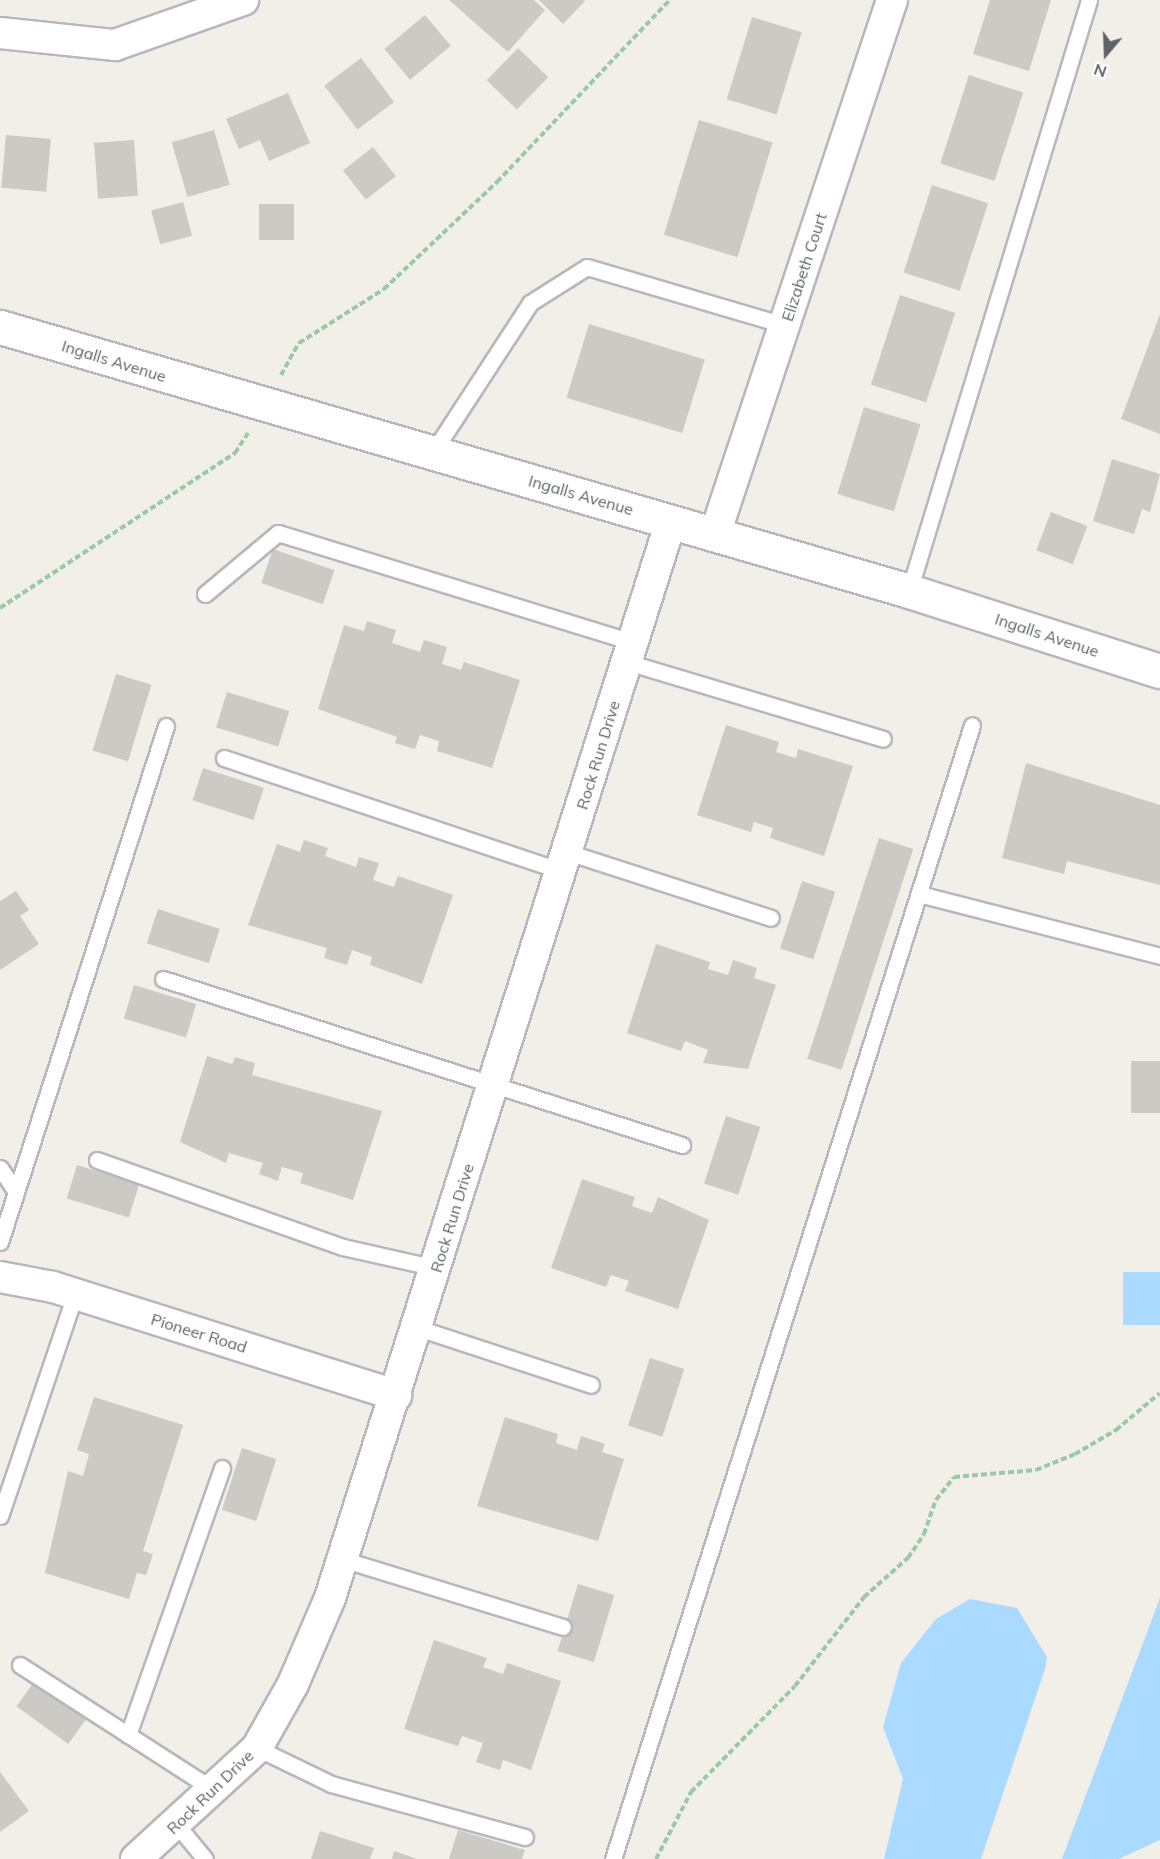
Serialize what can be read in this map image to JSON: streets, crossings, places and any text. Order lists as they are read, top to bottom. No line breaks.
{"streets":{"street":["Elizabeth Court","Ingalls Avenue","Rock Run Drive","Pioneer Road"]},"crossings":[["Elizabeth Court","Ingalls Avenue"],["Ingalls Avenue","Rock Run Drive"],["Rock Run Drive","Pioneer Road"]],"north":"bottom"}
